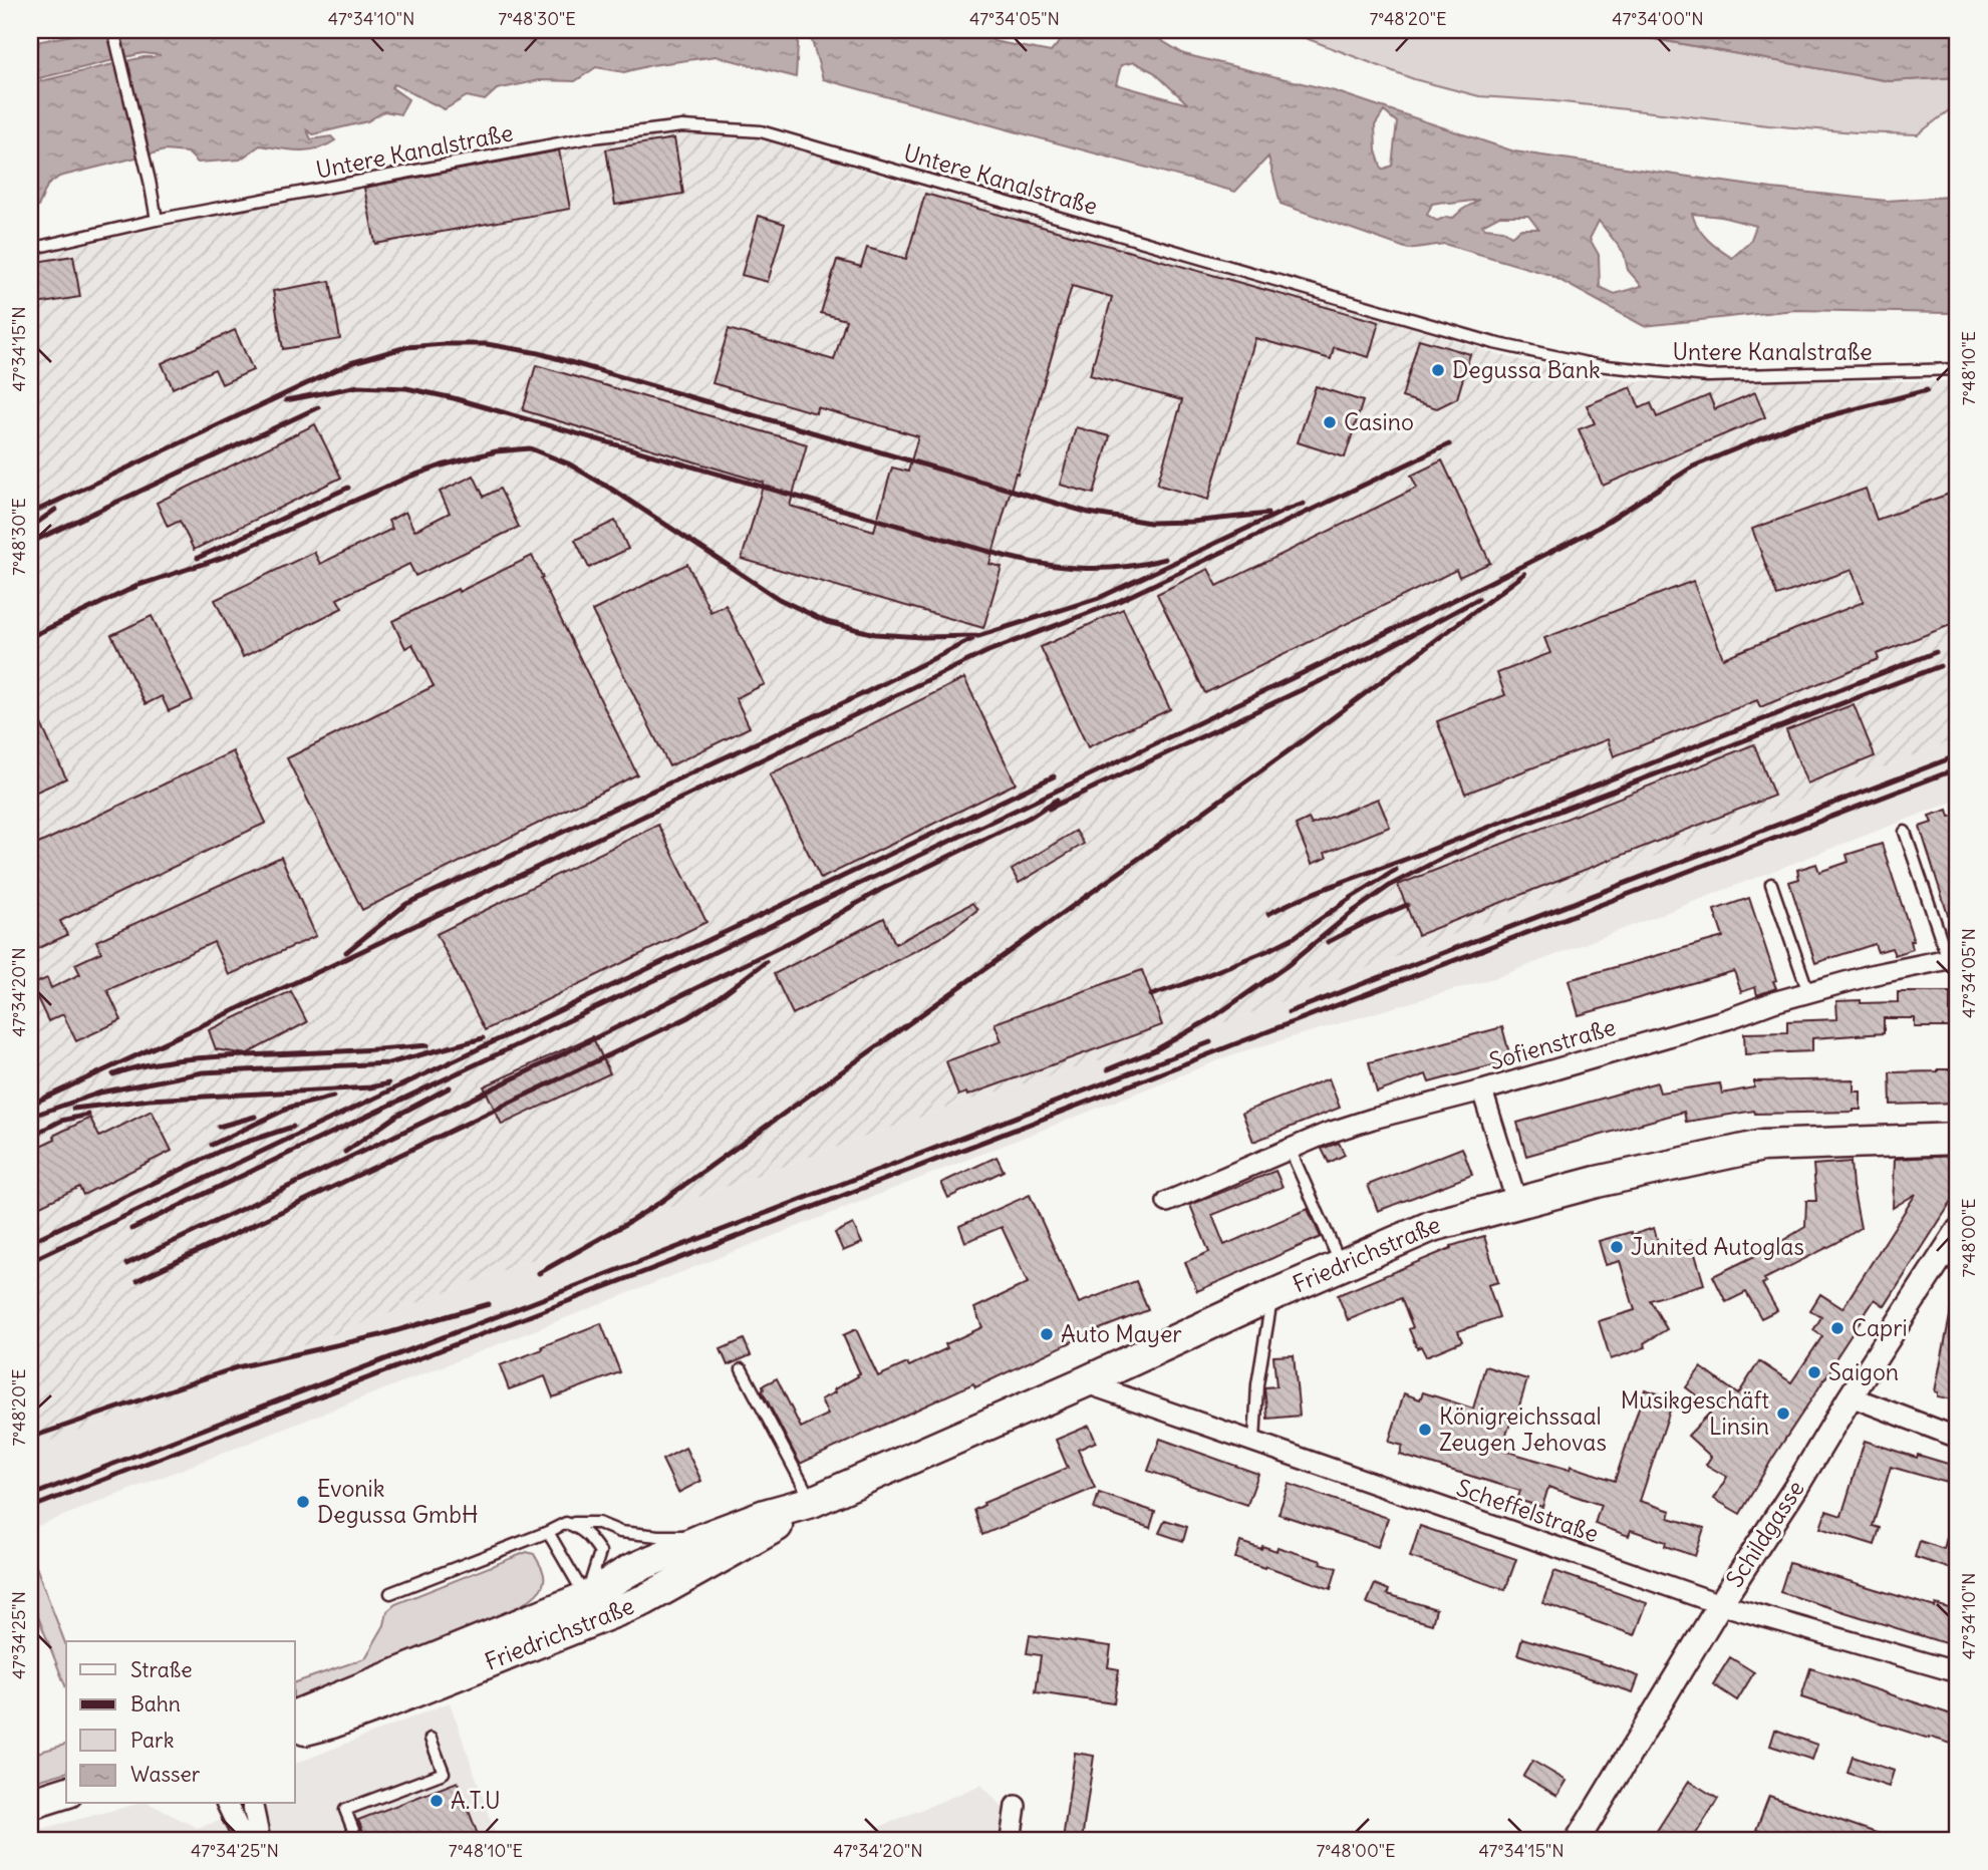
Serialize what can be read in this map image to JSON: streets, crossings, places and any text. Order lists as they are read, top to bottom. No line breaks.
{"streets":{"main road":["Friedrichstraße"],"street":["Sofienstraße","Scheffelstraße","Schildgasse"],"lane":["Untere Kanalstraße"]},"crossings":[["Friedrichstraße","Scheffelstraße"],["Scheffelstraße","Schildgasse"]],"places":["Degussa Bank","Casino","Junited Autoglas","Capri","Auto Mayer","Saigon","Musikgeschäft Linsin","Königreichssaal Zeugen Jehovas","Evonik Degussa GmbH","A.T.U"],"legend":["Straße","Bahn","Park","Wasser"],"coordinates":["47°34'10\"N","7°48'30\"E","47°34'05\"N","7°48'20\"E","47°34'00\"N","47°34'15\"N","7°48'10\"E","47°34'20\"N","7°48'00\"E","47°34'25\"N"]}
